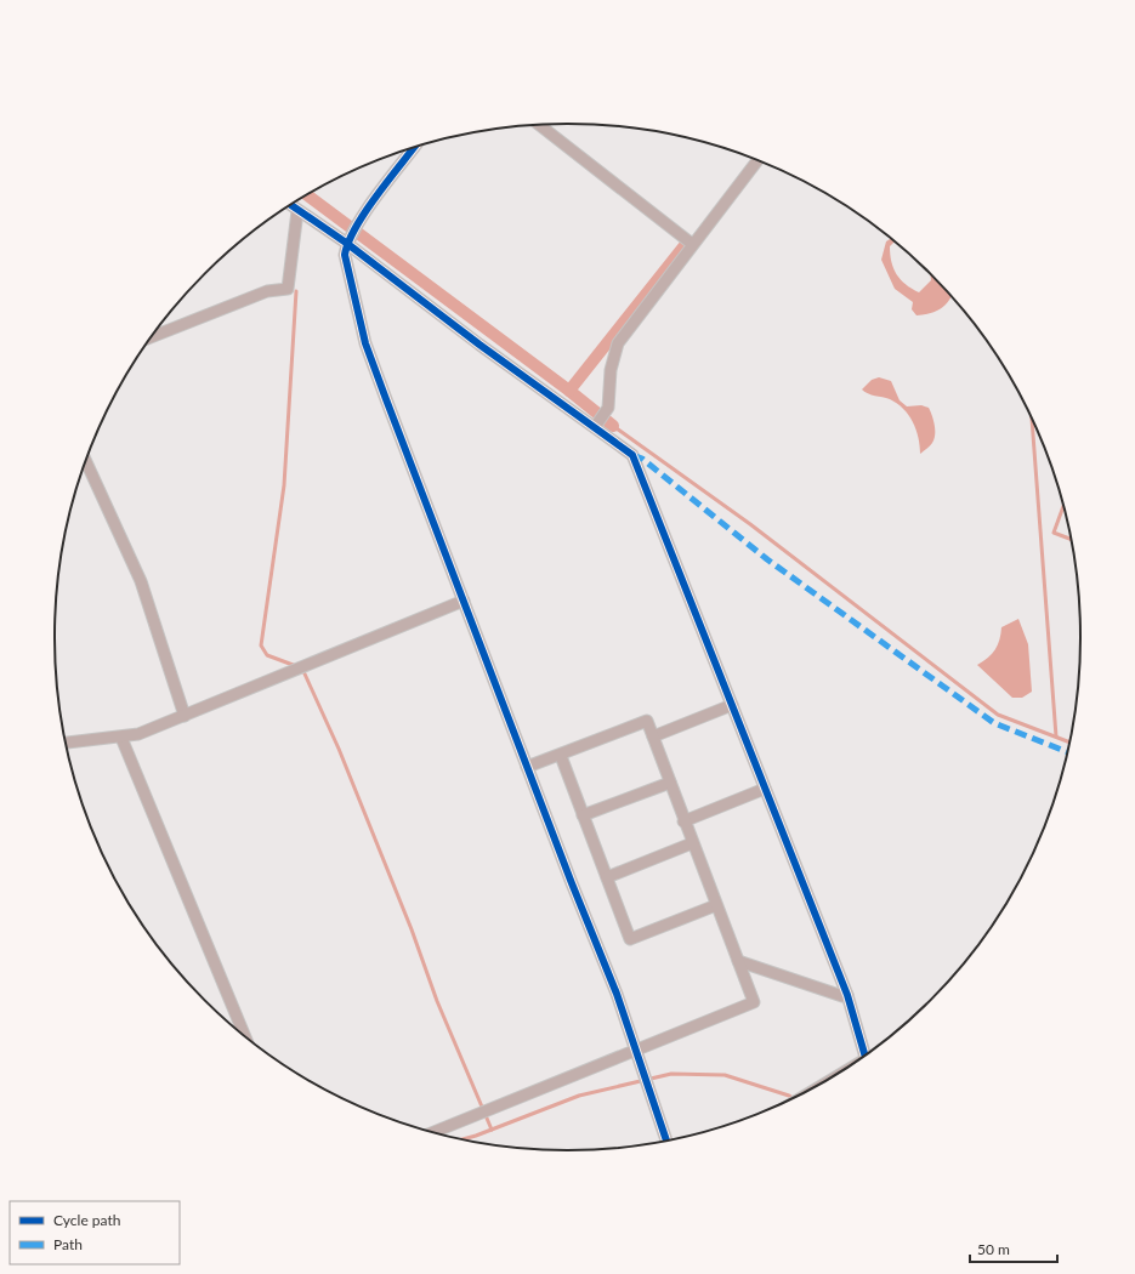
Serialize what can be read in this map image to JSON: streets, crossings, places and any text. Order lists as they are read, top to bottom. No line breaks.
{"legend":["Cycle path","Path"],"scale_bar":"50 m"}
